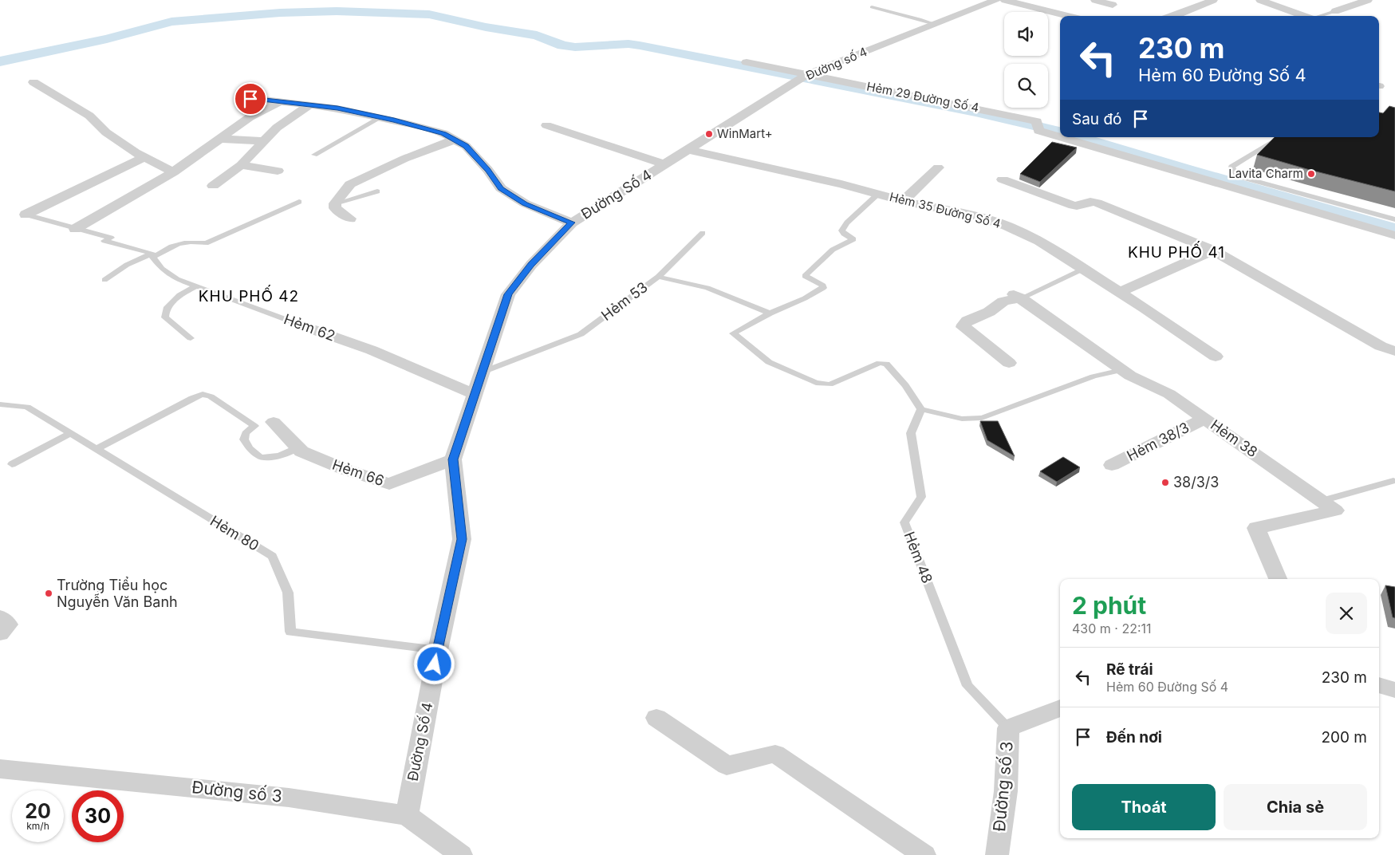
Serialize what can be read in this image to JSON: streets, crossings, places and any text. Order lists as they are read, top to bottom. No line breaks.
{"streets":{"street":["Đường số 4","Hẻm 29 Đường Số 4","Đường Số 4","Hẻm 35 Đường Số 4","Hẻm 62","Hẻm 38","Hẻm 38/3","Hẻm 66","Đường số 3"],"lane":["Hẻm 53","Hẻm 80","Hẻm 48"]},"crossings":[["Đường số 4","Hẻm 29 Đường Số 4"],["Đường số 4","Đường Số 4"],["Đường số 4","Hẻm 35 Đường Số 4"],["Đường Số 4","Hẻm 35 Đường Số 4"],["Đường Số 4","Hẻm 53"],["Đường Số 4","Hẻm 62"],["Đường Số 4","Hẻm 66"],["Đường Số 4","Hẻm 80"],["Đường Số 4","Đường số 3"],["Hẻm 38","Hẻm 38/3"],["Hẻm 48","Đường số 3"]],"districts":["KHU PHỐ 41","KHU PHỐ 42"],"places":["WinMart+","Lavita Charm","38/3/3","Trường Tiểu học Nguyễn Văn Banh"],"page":{"turn":["230 m","Hẻm 60 Đường Số 4"],"then":"Sau đó","heading":["2 phút","430 m · 22:11"],"list":[{"name":"Rẽ trái","note":"Hẻm 60 Đường Số 4","value":"230 m"},{"name":"Đến nơi","value":"200 m"}],"buttons":["Thoát","Chia sẻ"],"speed":"20 km/h","limit":"30"}}
